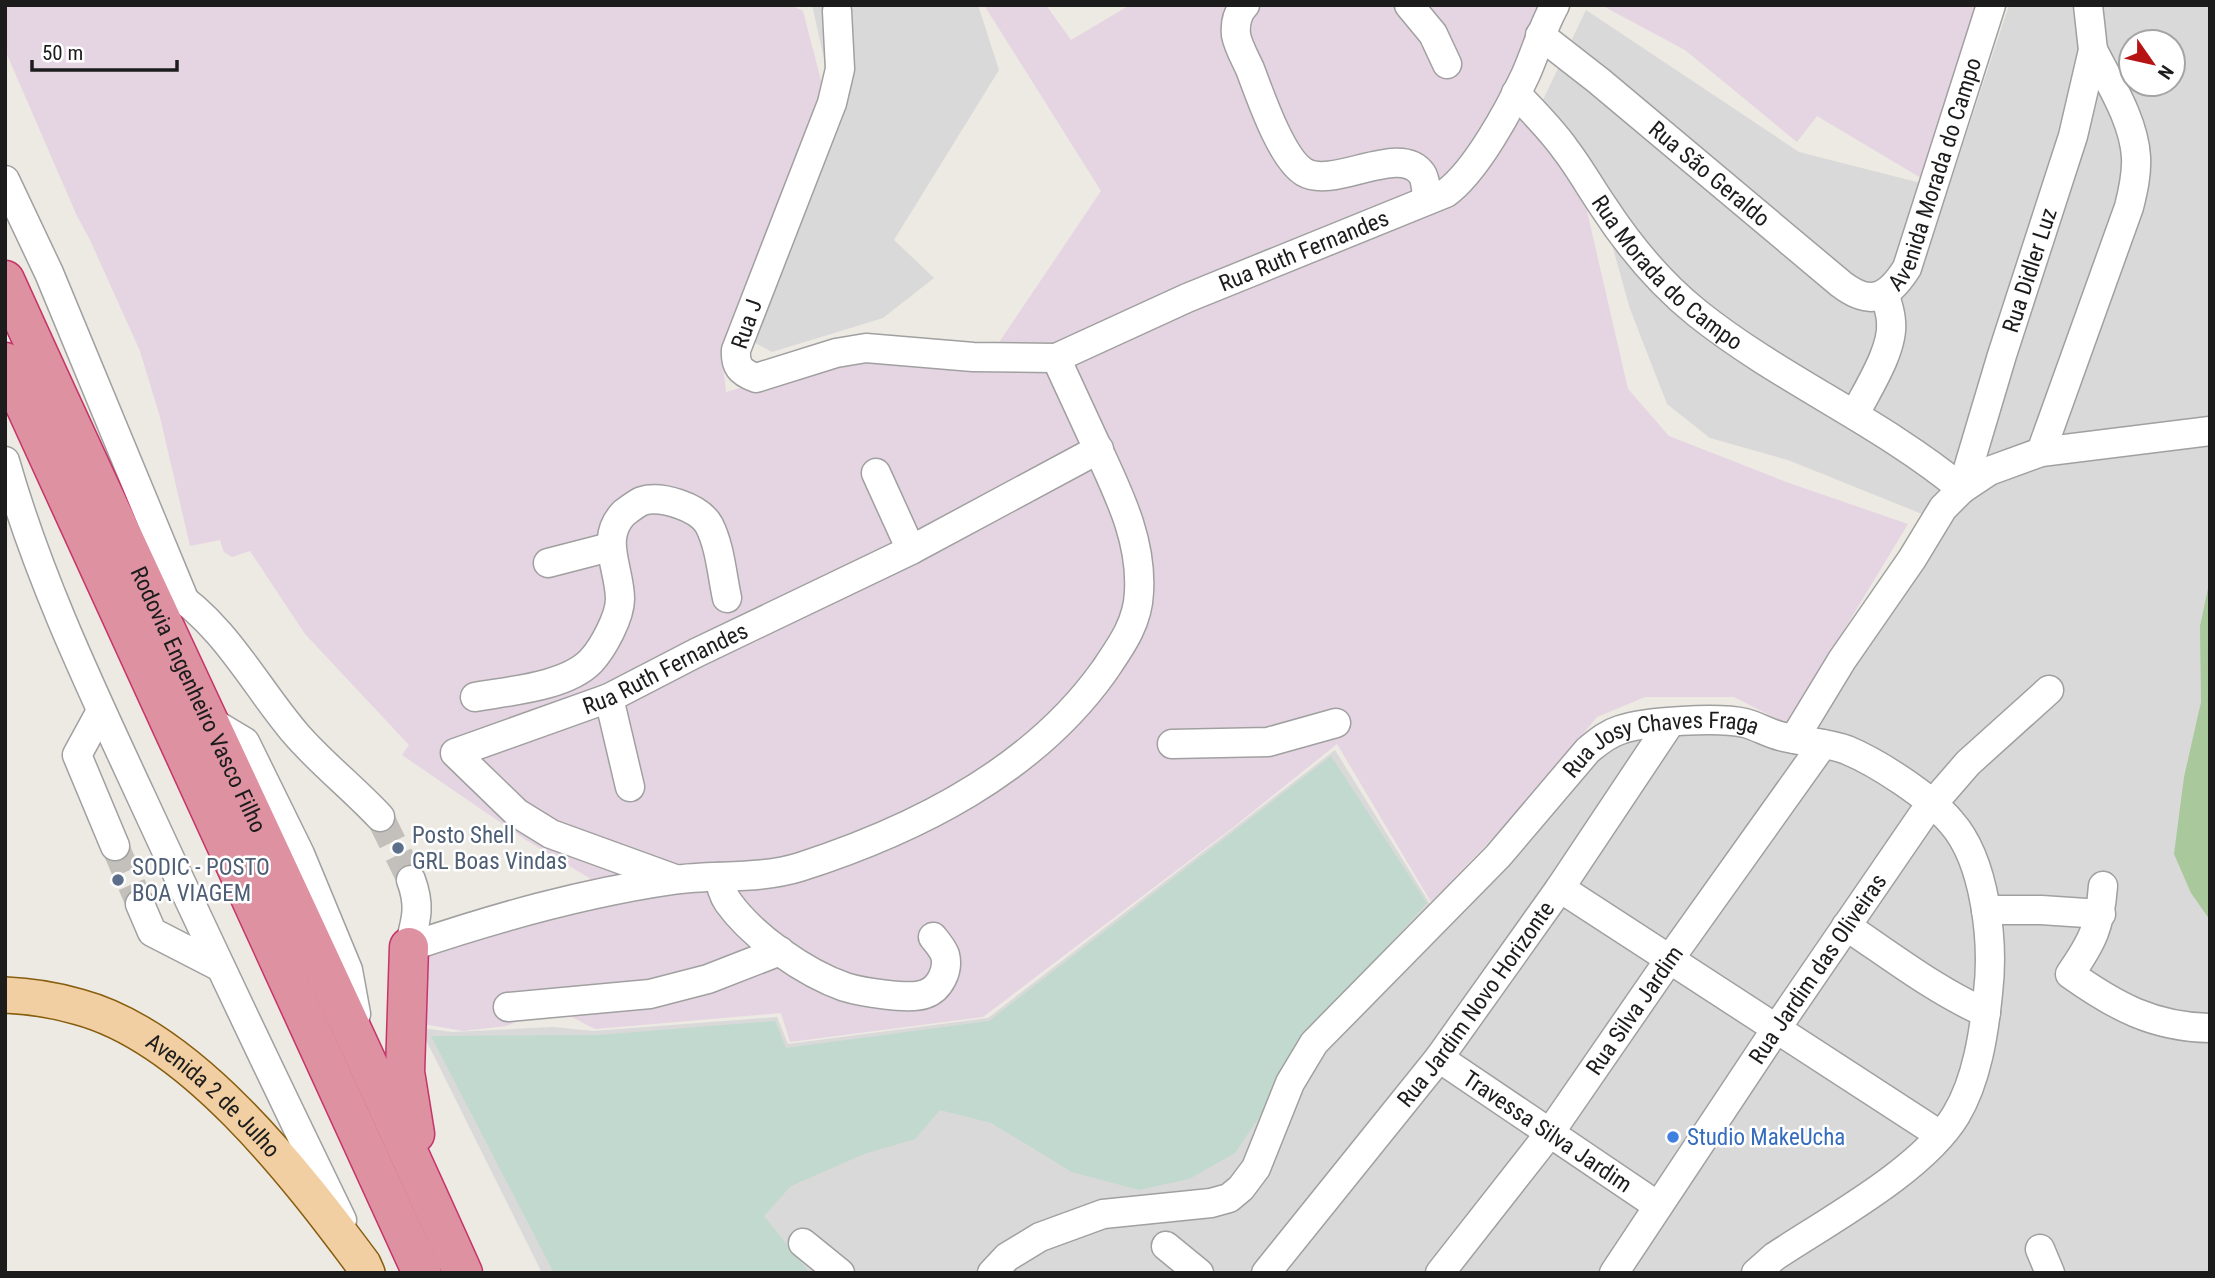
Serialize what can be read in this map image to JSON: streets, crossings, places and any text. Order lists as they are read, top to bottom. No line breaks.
{"streets":{"highway":["Rodovia Engenheiro Vasco Filho"],"main road":["Avenida 2 de Julho"],"street":["Avenida Morada do Campo","Rua São Geraldo","Rua Ruth Fernandes","Rua Morada do Campo","Rua Didler Luz","Rua J","Rua Josy Chaves Fraga","Rua Jardim das Oliveiras","Rua Jardim Novo Horizonte","Rua Silva Jardim","Travessa Silva Jardim"]},"crossings":[["Avenida Morada do Campo","Rua São Geraldo"],["Avenida Morada do Campo","Rua Morada do Campo"],["Rua São Geraldo","Rua Ruth Fernandes"],["Rua Ruth Fernandes","Rua Morada do Campo"],["Rua Ruth Fernandes","Rua J"],["Rua Morada do Campo","Rua Didler Luz"],["Rua Josy Chaves Fraga","Rua Jardim das Oliveiras"],["Rua Josy Chaves Fraga","Rua Jardim Novo Horizonte"],["Rua Josy Chaves Fraga","Rua Silva Jardim"],["Rua Jardim das Oliveiras","Travessa Silva Jardim"],["Rua Jardim Novo Horizonte","Travessa Silva Jardim"],["Rua Silva Jardim","Travessa Silva Jardim"]],"places":["Posto Shell GRL Boas Vindas","SODIC - POSTO BOA VIAGEM","Studio MakeUcha"],"scale_bar":"50 m","north":"bottom right"}
